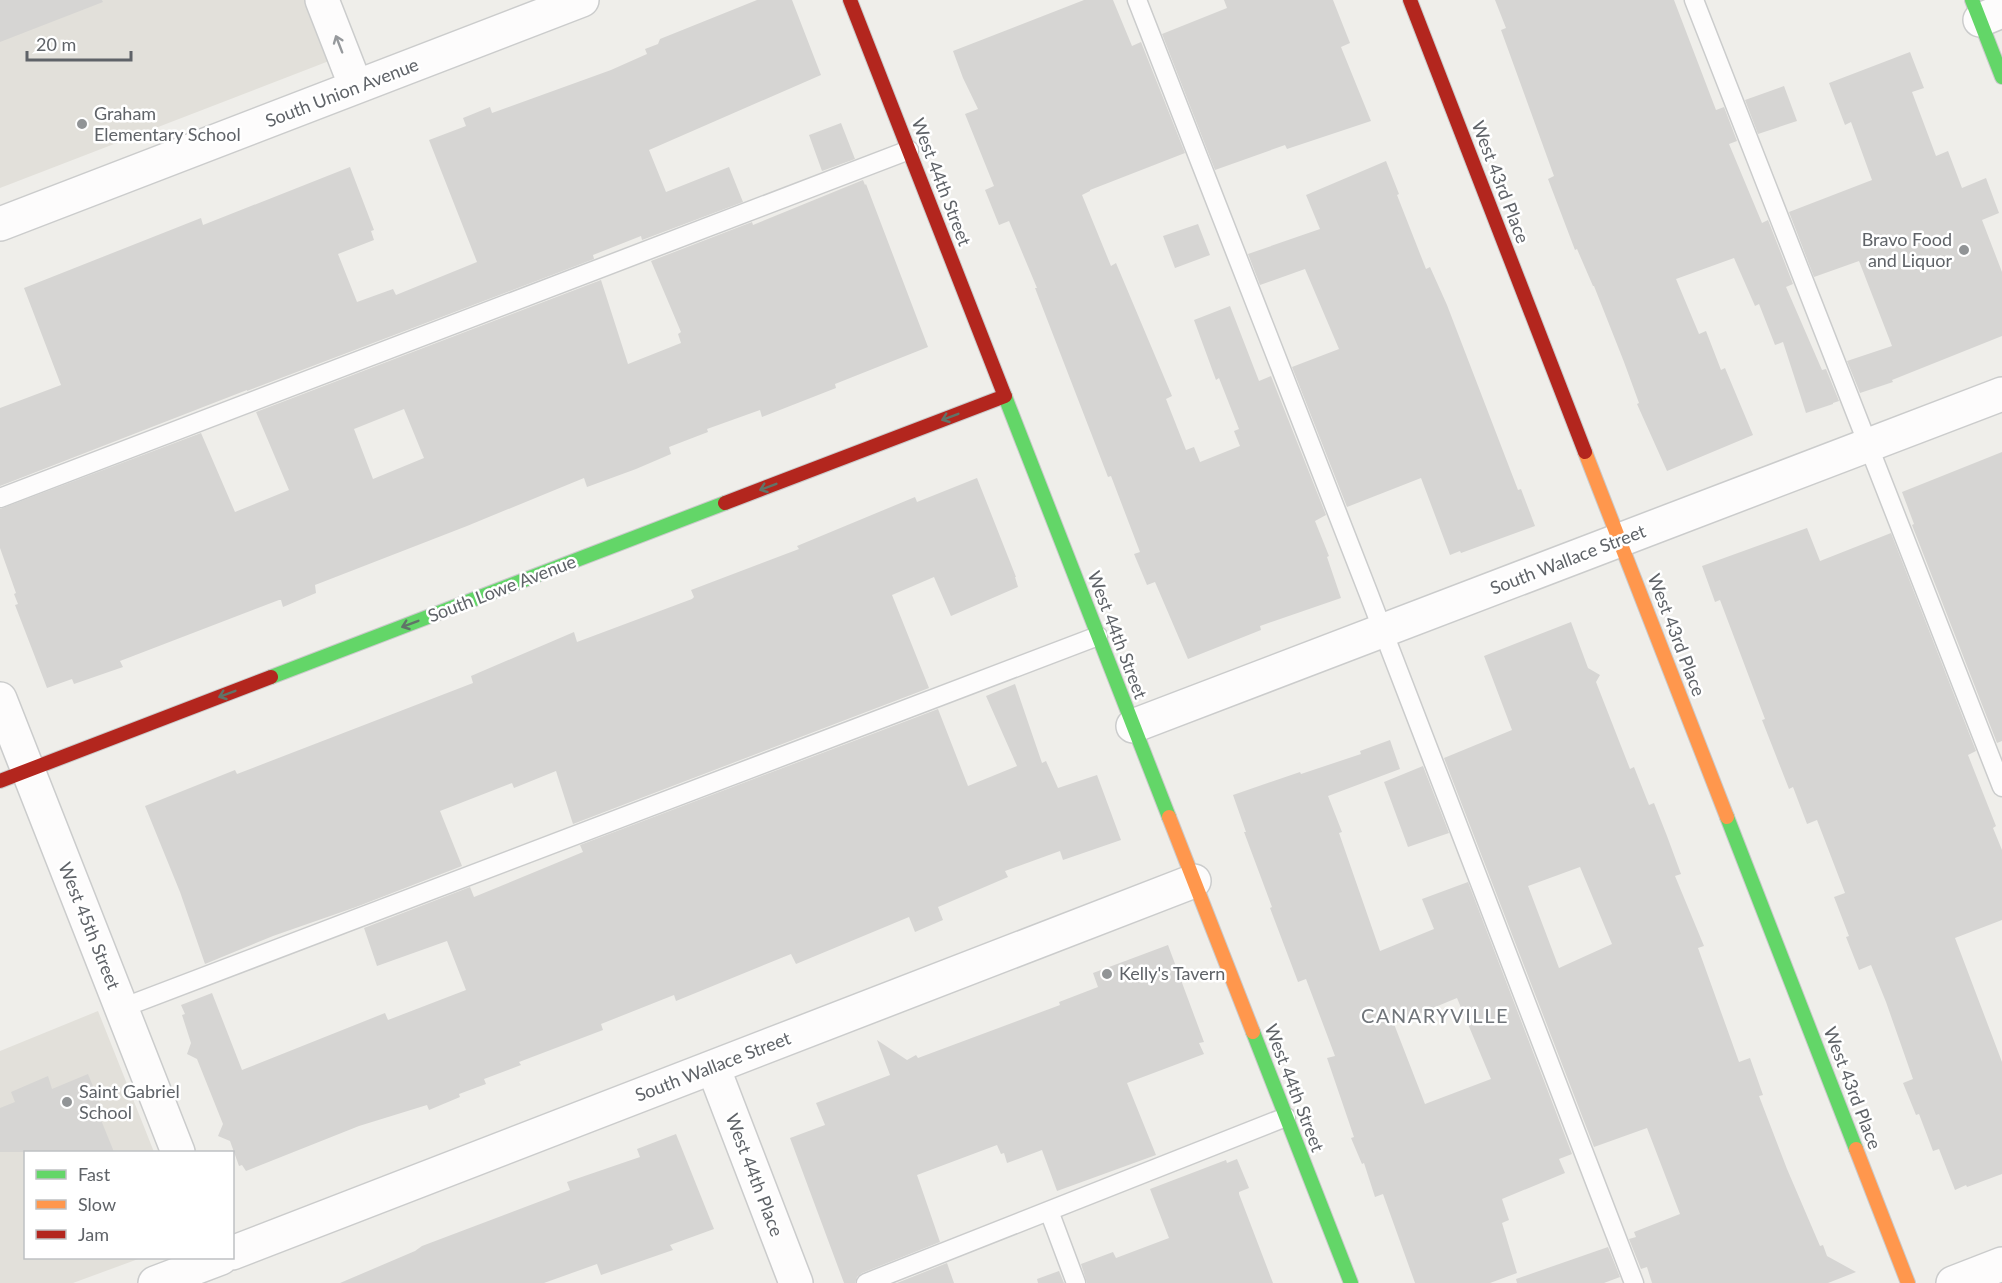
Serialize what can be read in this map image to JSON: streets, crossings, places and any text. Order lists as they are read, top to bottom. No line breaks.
{"streets":{"street":["South Union Avenue","West 44th Street","West 43rd Place","South Wallace Street","South Lowe Avenue","West 45th Street","West 44th Place"]},"crossings":[["West 44th Street","South Wallace Street"],["West 44th Street","South Lowe Avenue"],["West 43rd Place","South Wallace Street"],["South Wallace Street","West 44th Place"],["South Lowe Avenue","West 45th Street"]],"one_way":["South Lowe Avenue"],"districts":["CANARYVILLE"],"places":["Graham Elementary School","Bravo Food and Liquor","Kelly's Tavern","Saint Gabriel School"],"legend":["Fast","Slow","Jam"],"scale_bar":"20 m"}
